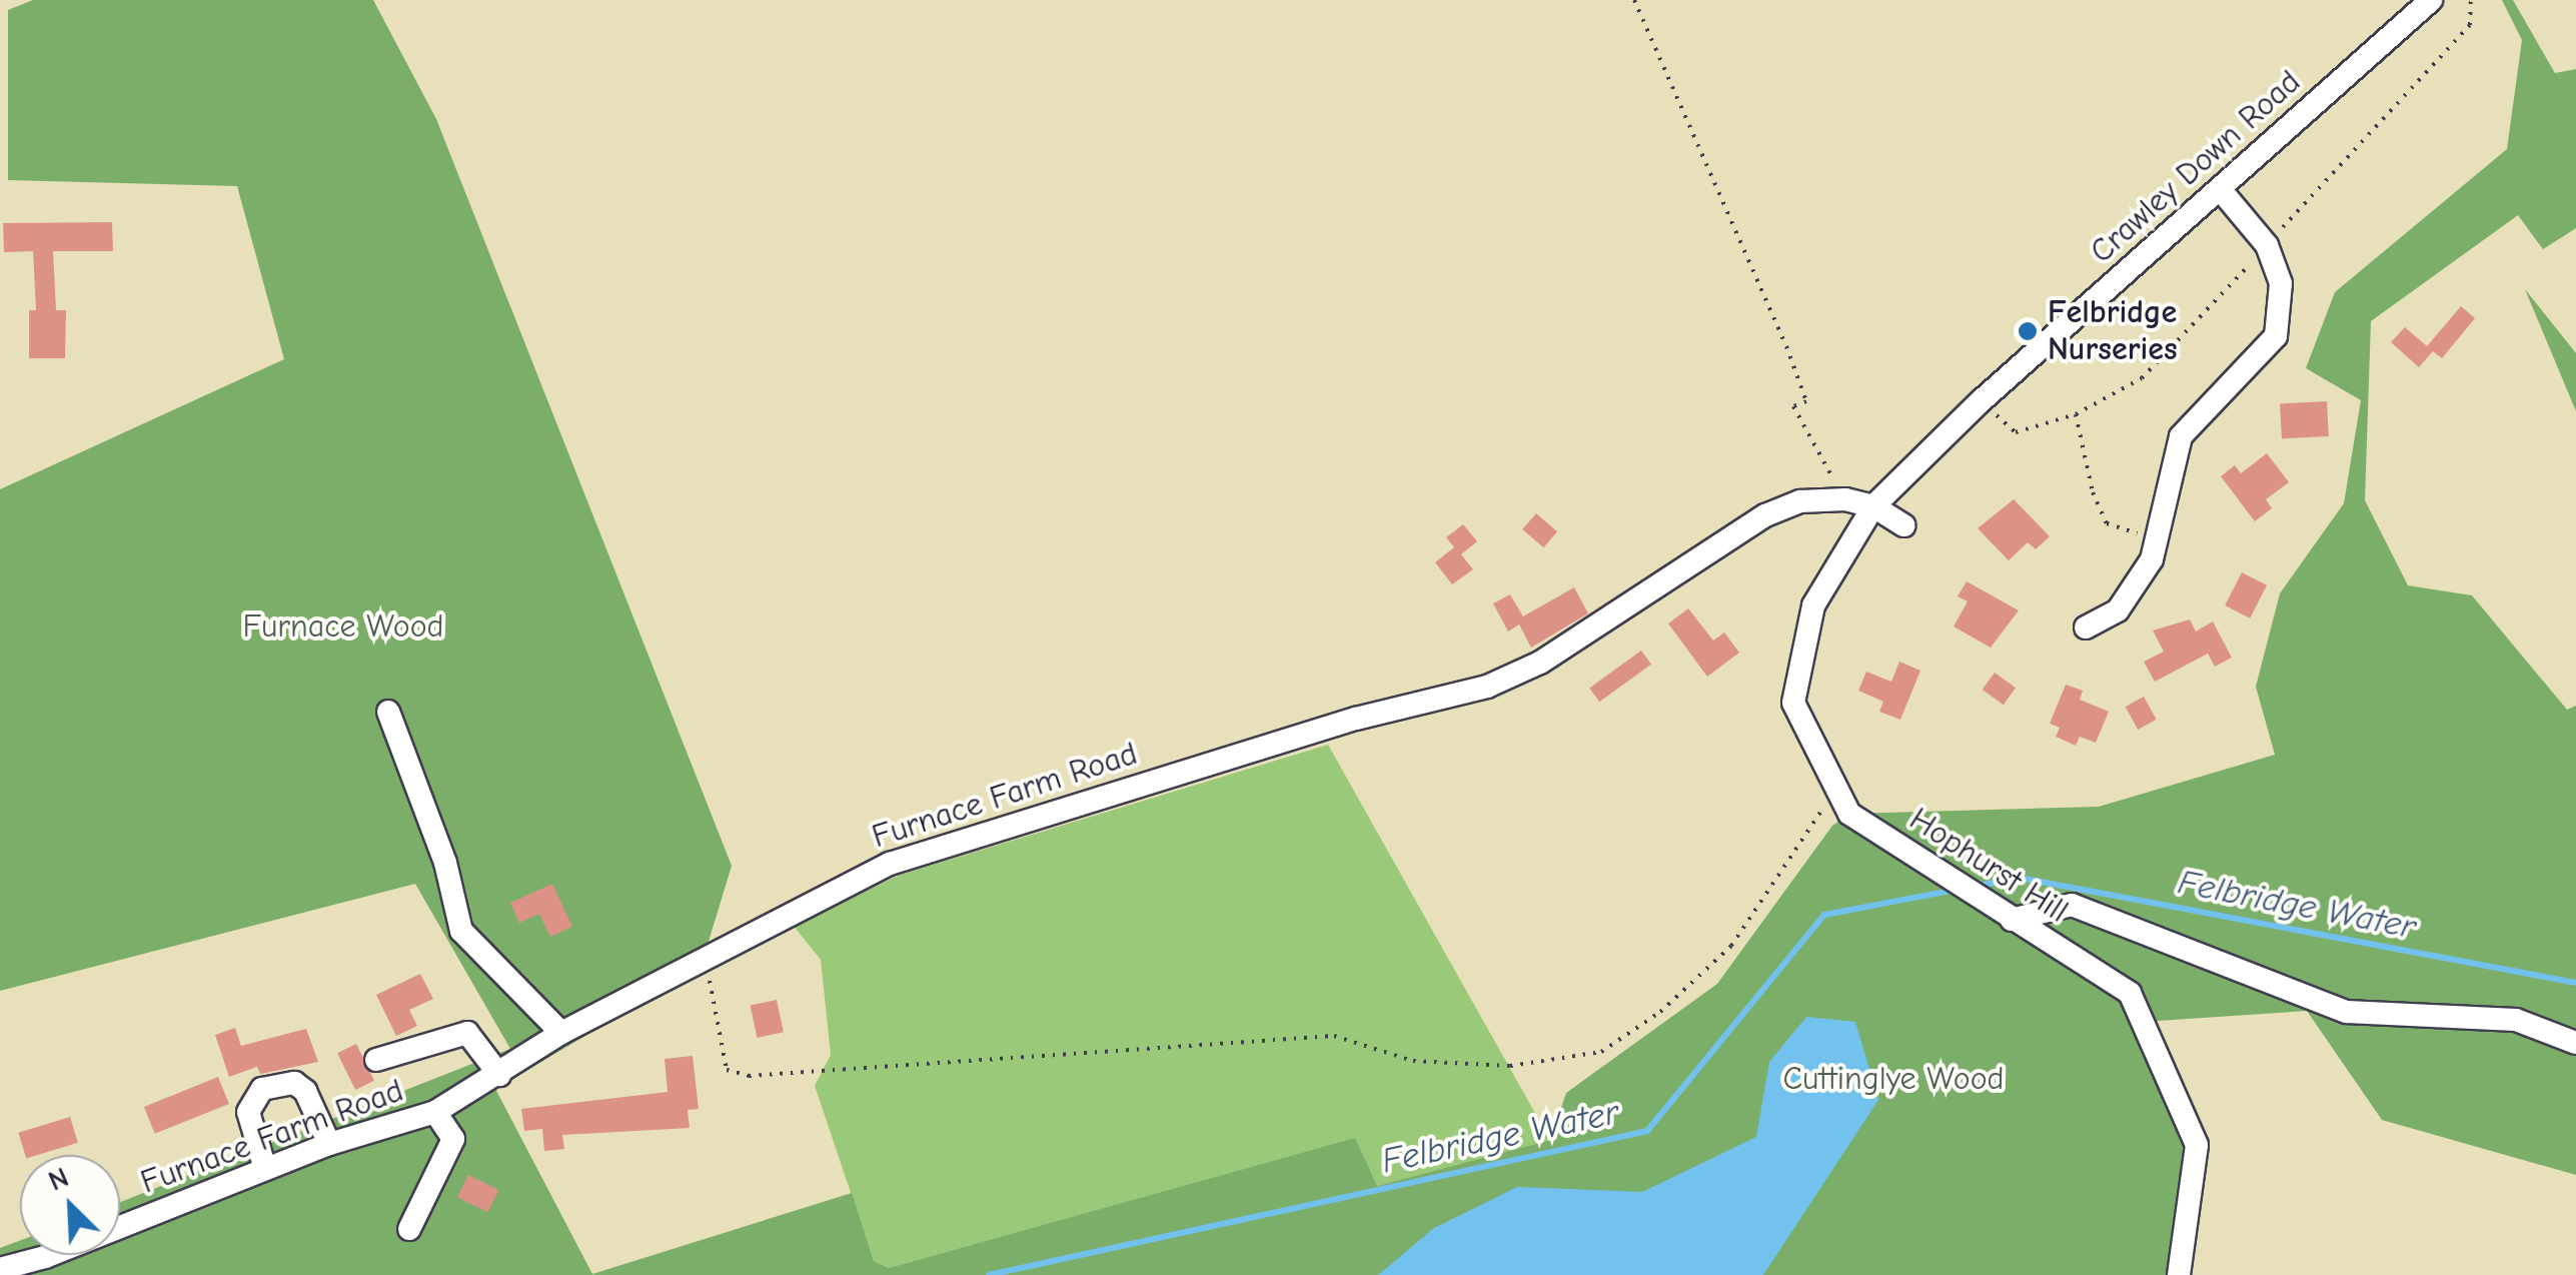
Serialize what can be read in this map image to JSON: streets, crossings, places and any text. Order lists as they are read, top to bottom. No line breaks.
{"streets":{"street":["Crawley Down Road","Furnace Farm Road","Hophurst Hill"]},"crossings":[["Crawley Down Road","Furnace Farm Road"],["Crawley Down Road","Hophurst Hill"],["Furnace Farm Road","Hophurst Hill"]],"water":["Felbridge Water"],"parks":["Furnace Wood","Cuttinglye Wood"],"places":["Felbridge Nurseries"],"north":"top left"}
